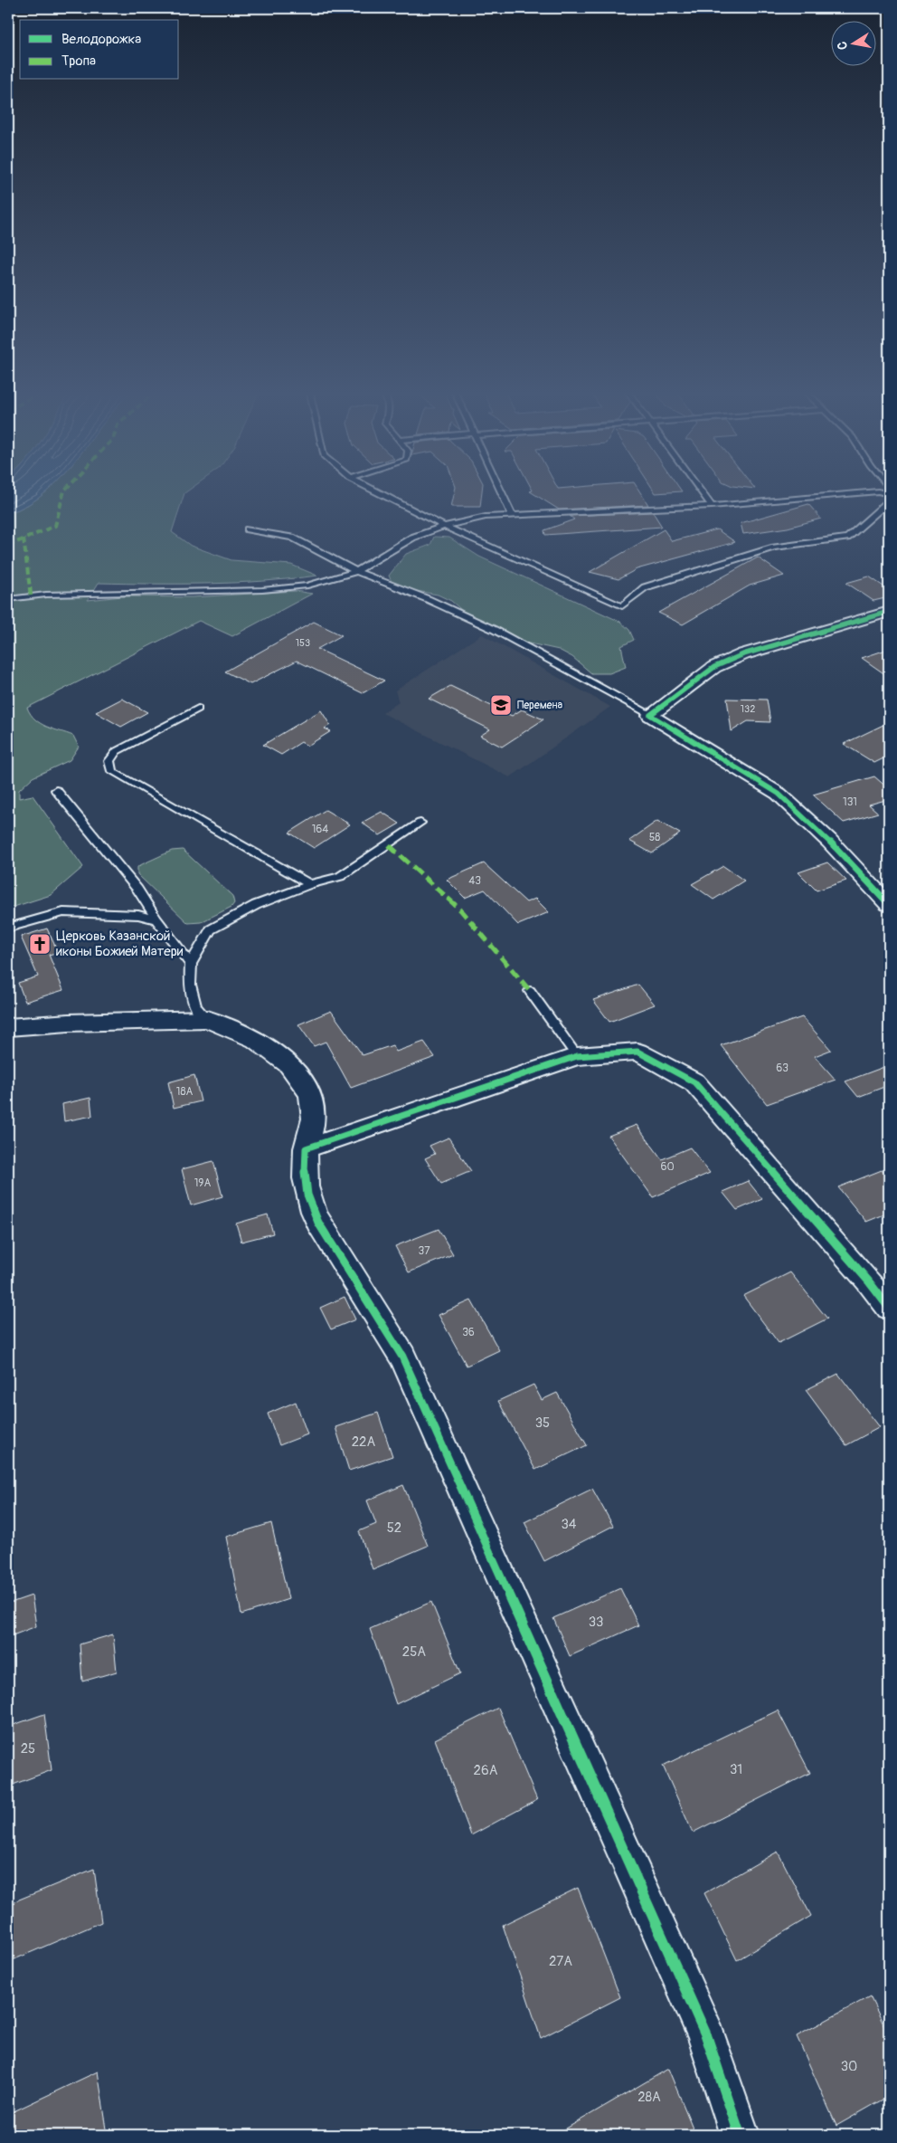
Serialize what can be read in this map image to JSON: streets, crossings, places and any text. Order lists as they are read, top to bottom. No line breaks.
{"places":{"school or university":["Перемена"],"church":["Церковь Казанской иконы Божией Матери"]},"house_numbers":["153","132","131","164","58","43","63","18А","60","19А","37","36","35","22А","34","52","33","25А","25","31","26А","27А","30","28А"],"legend":["Велодорожка","Тропа"],"north":"left"}
